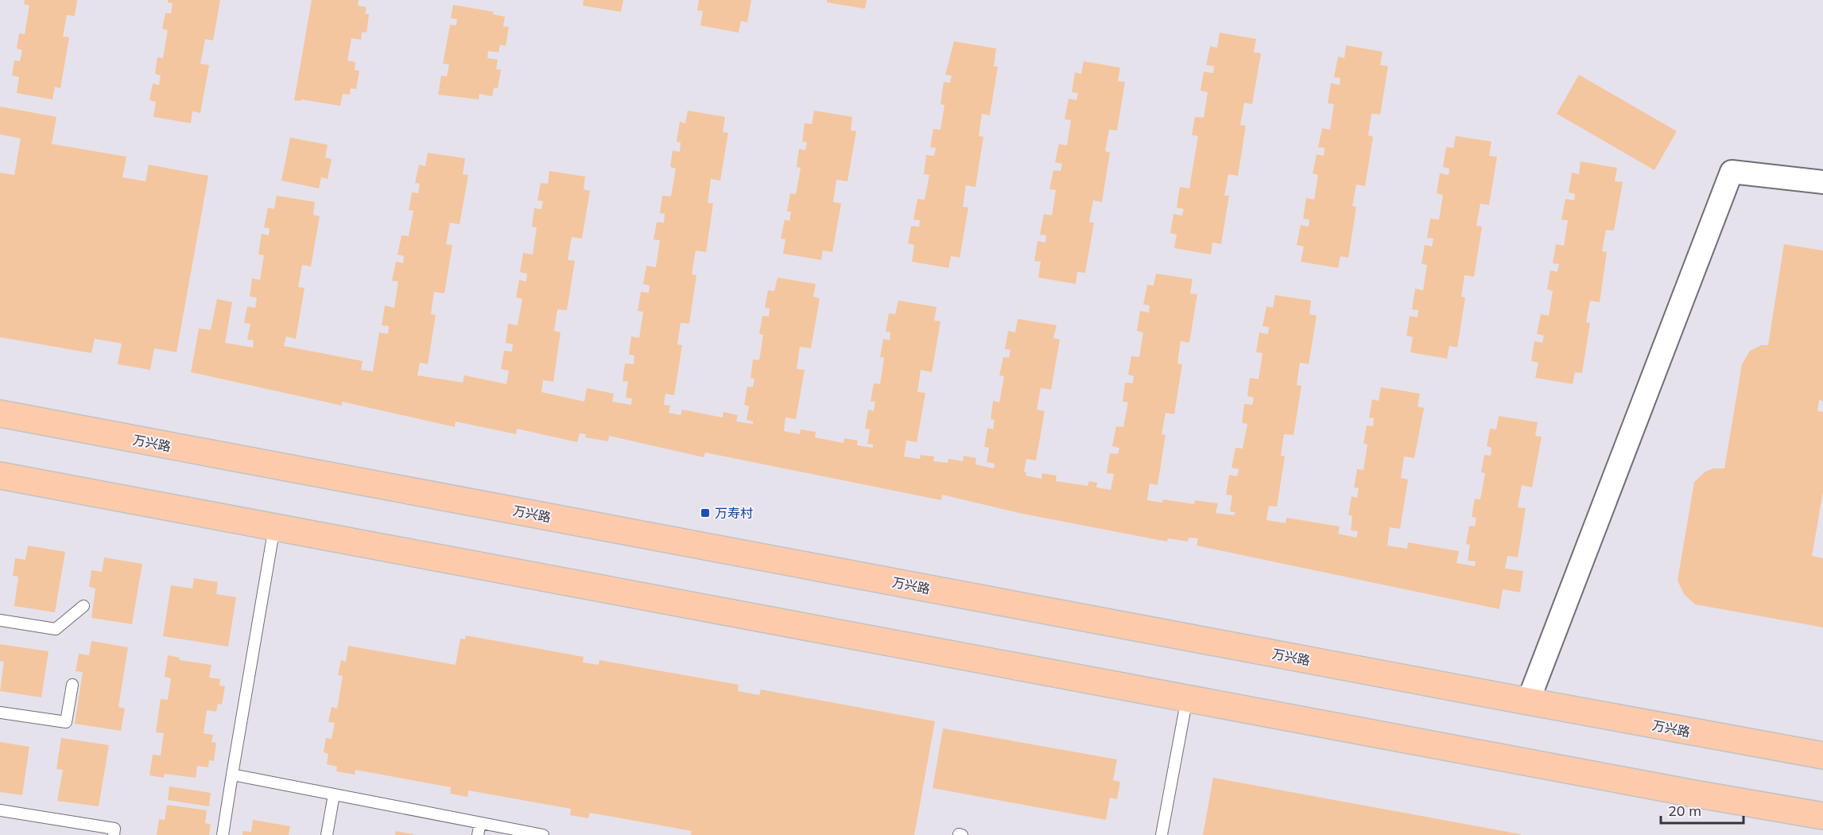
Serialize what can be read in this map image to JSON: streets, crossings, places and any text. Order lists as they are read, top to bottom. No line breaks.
{"streets":{"main road":["万兴路"]},"places":{"transit":["万寿村"]},"scale_bar":"20 m"}
